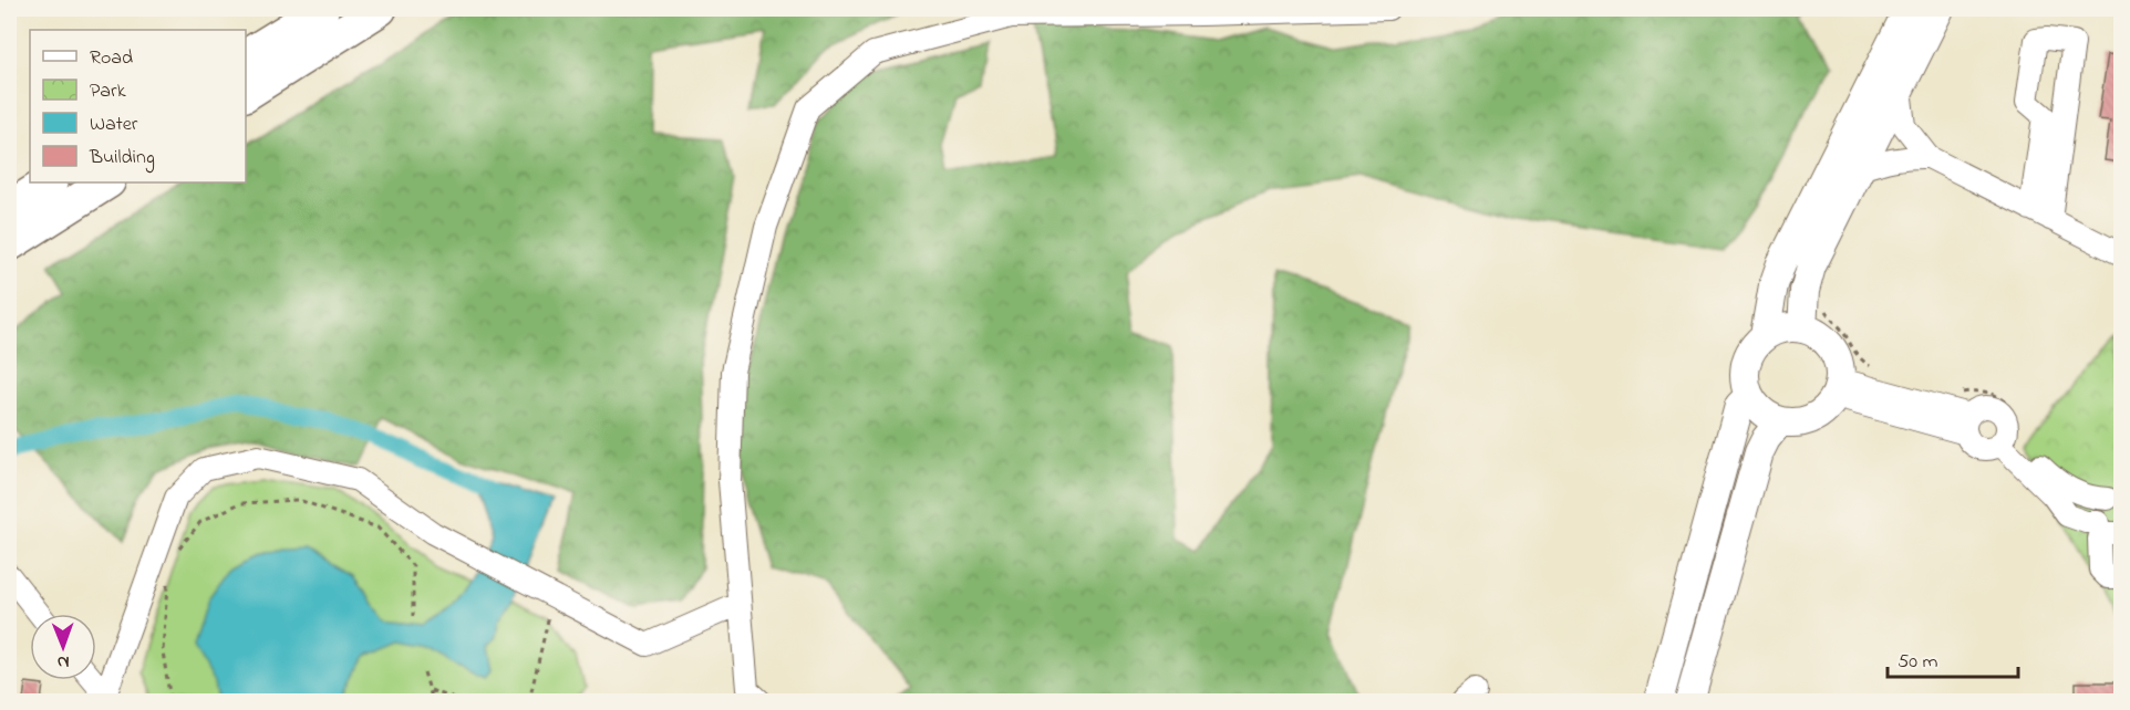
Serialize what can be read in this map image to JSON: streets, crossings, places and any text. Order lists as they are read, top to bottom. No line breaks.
{"legend":["Road","Park","Water","Building"],"scale_bar":"50 m","north":"bottom"}
